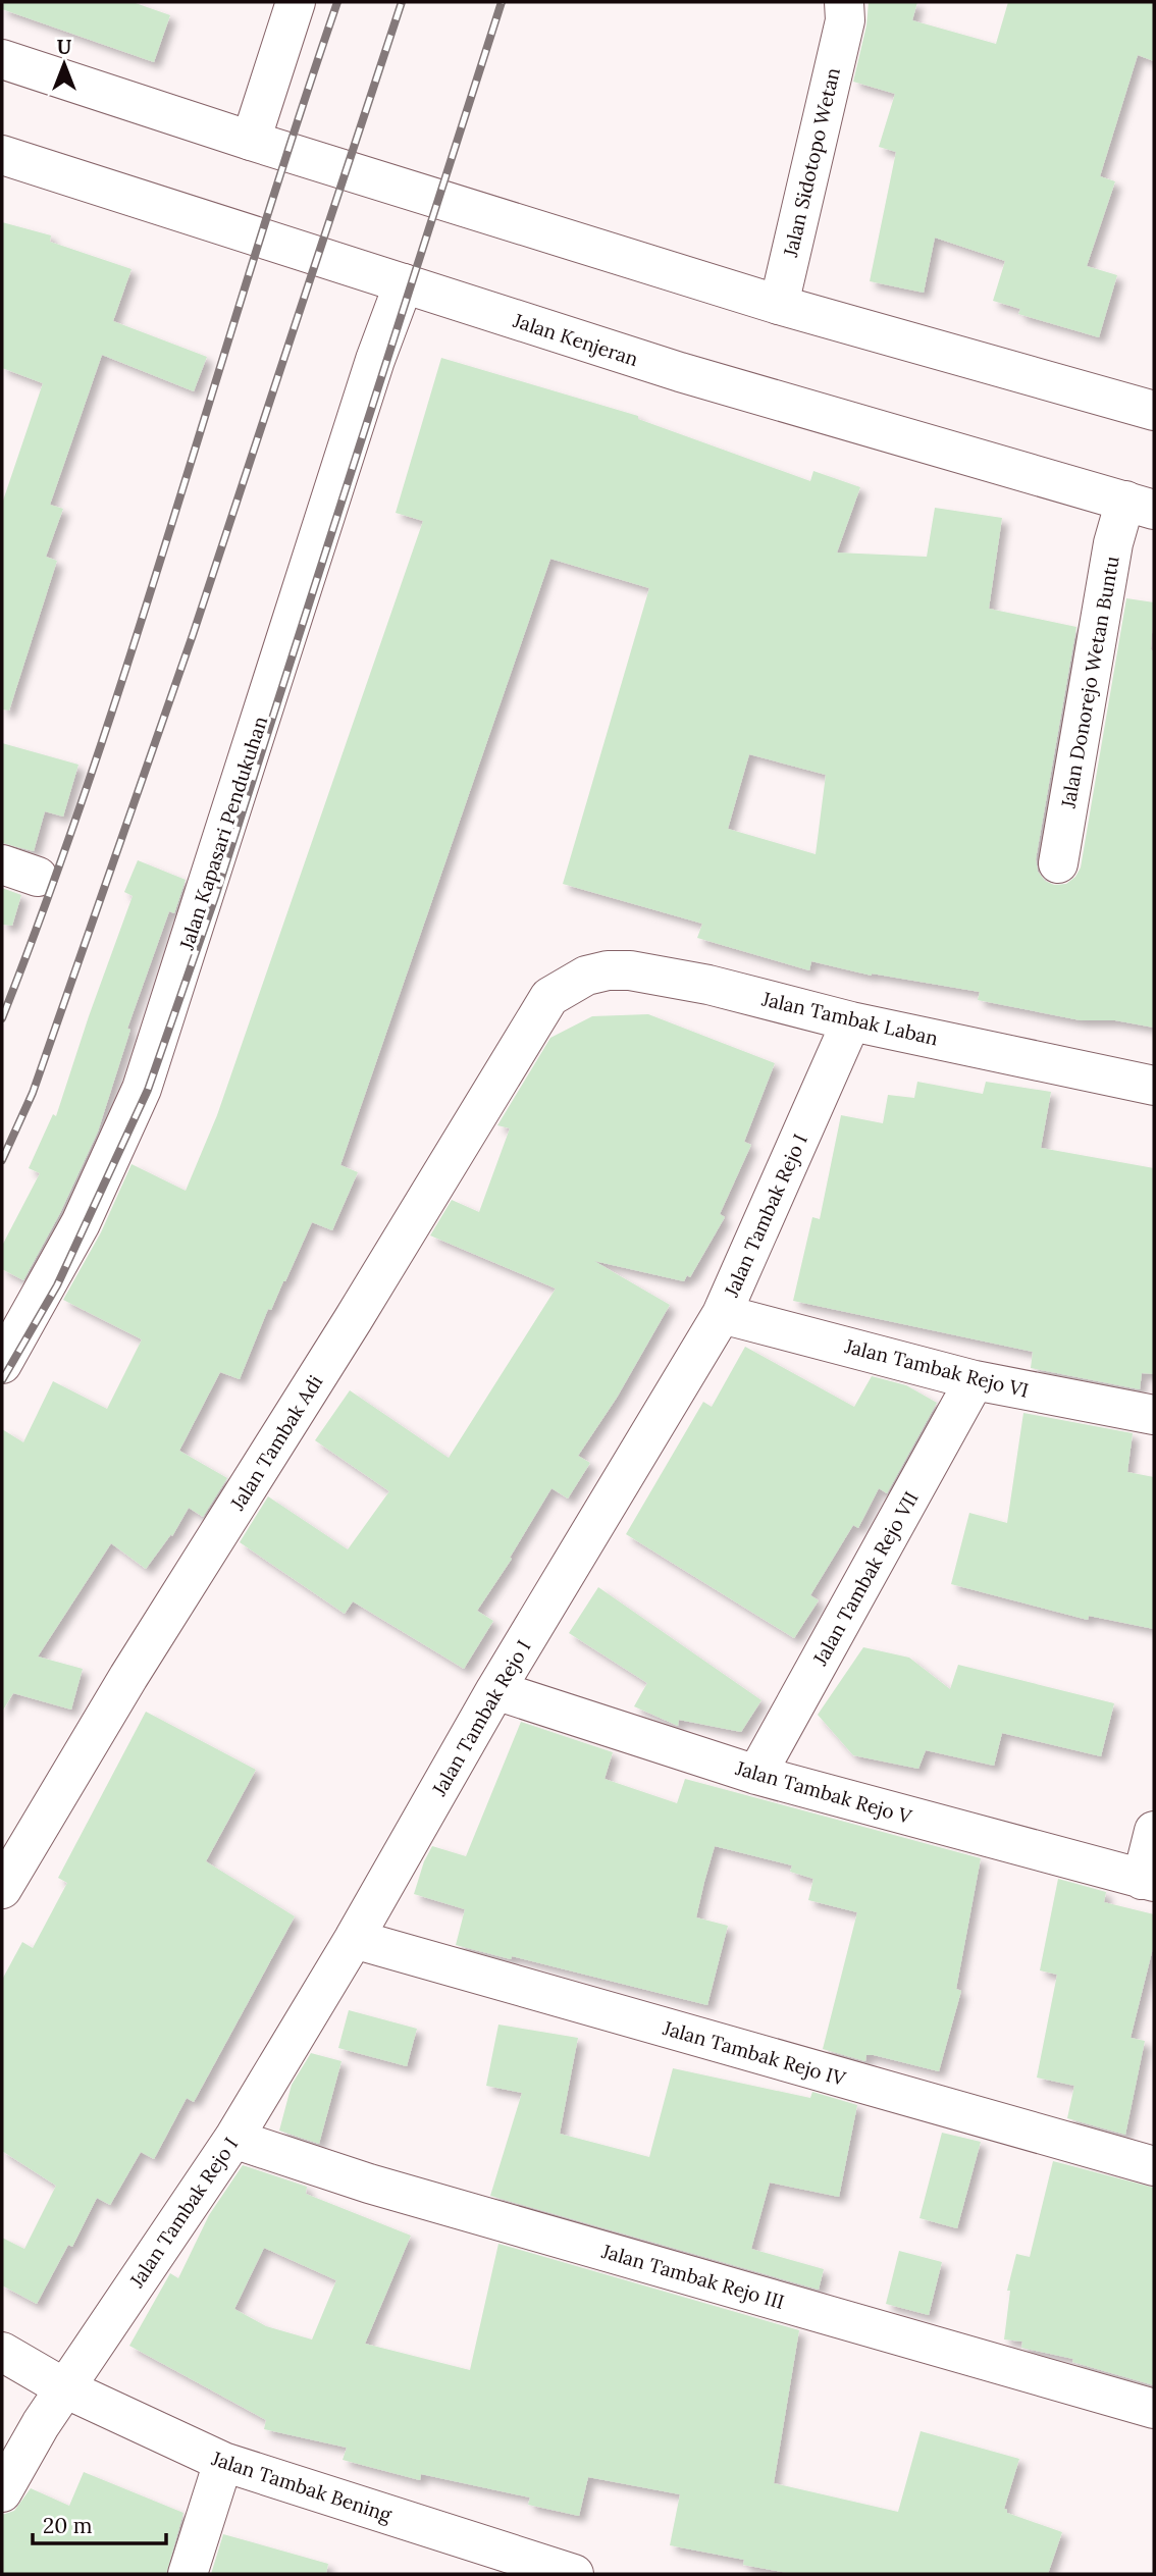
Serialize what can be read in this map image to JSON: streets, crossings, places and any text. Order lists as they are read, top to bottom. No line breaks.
{"streets":{"main road":["Jalan Sidotopo Wetan","Jalan Kenjeran","Jalan Donorejo Wetan Buntu","Jalan Kapasari Pendukuhan","Jalan Tambak Laban","Jalan Tambak Rejo I","Jalan Tambak Rejo VI","Jalan Tambak Adi","Jalan Tambak Rejo VII","Jalan Tambak Rejo V","Jalan Tambak Rejo IV","Jalan Tambak Rejo III","Jalan Tambak Bening"]},"crossings":[["Jalan Kenjeran","Jalan Donorejo Wetan Buntu"],["Jalan Kenjeran","Jalan Kapasari Pendukuhan"],["Jalan Tambak Laban","Jalan Tambak Rejo I"],["Jalan Tambak Laban","Jalan Tambak Adi"],["Jalan Tambak Rejo I","Jalan Tambak Rejo VI"],["Jalan Tambak Rejo I","Jalan Tambak Rejo V"],["Jalan Tambak Rejo I","Jalan Tambak Rejo IV"],["Jalan Tambak Rejo I","Jalan Tambak Rejo III"],["Jalan Tambak Rejo I","Jalan Tambak Bening"],["Jalan Tambak Rejo VI","Jalan Tambak Rejo VII"],["Jalan Tambak Rejo VII","Jalan Tambak Rejo V"]],"scale_bar":"20 m","north":"top"}
